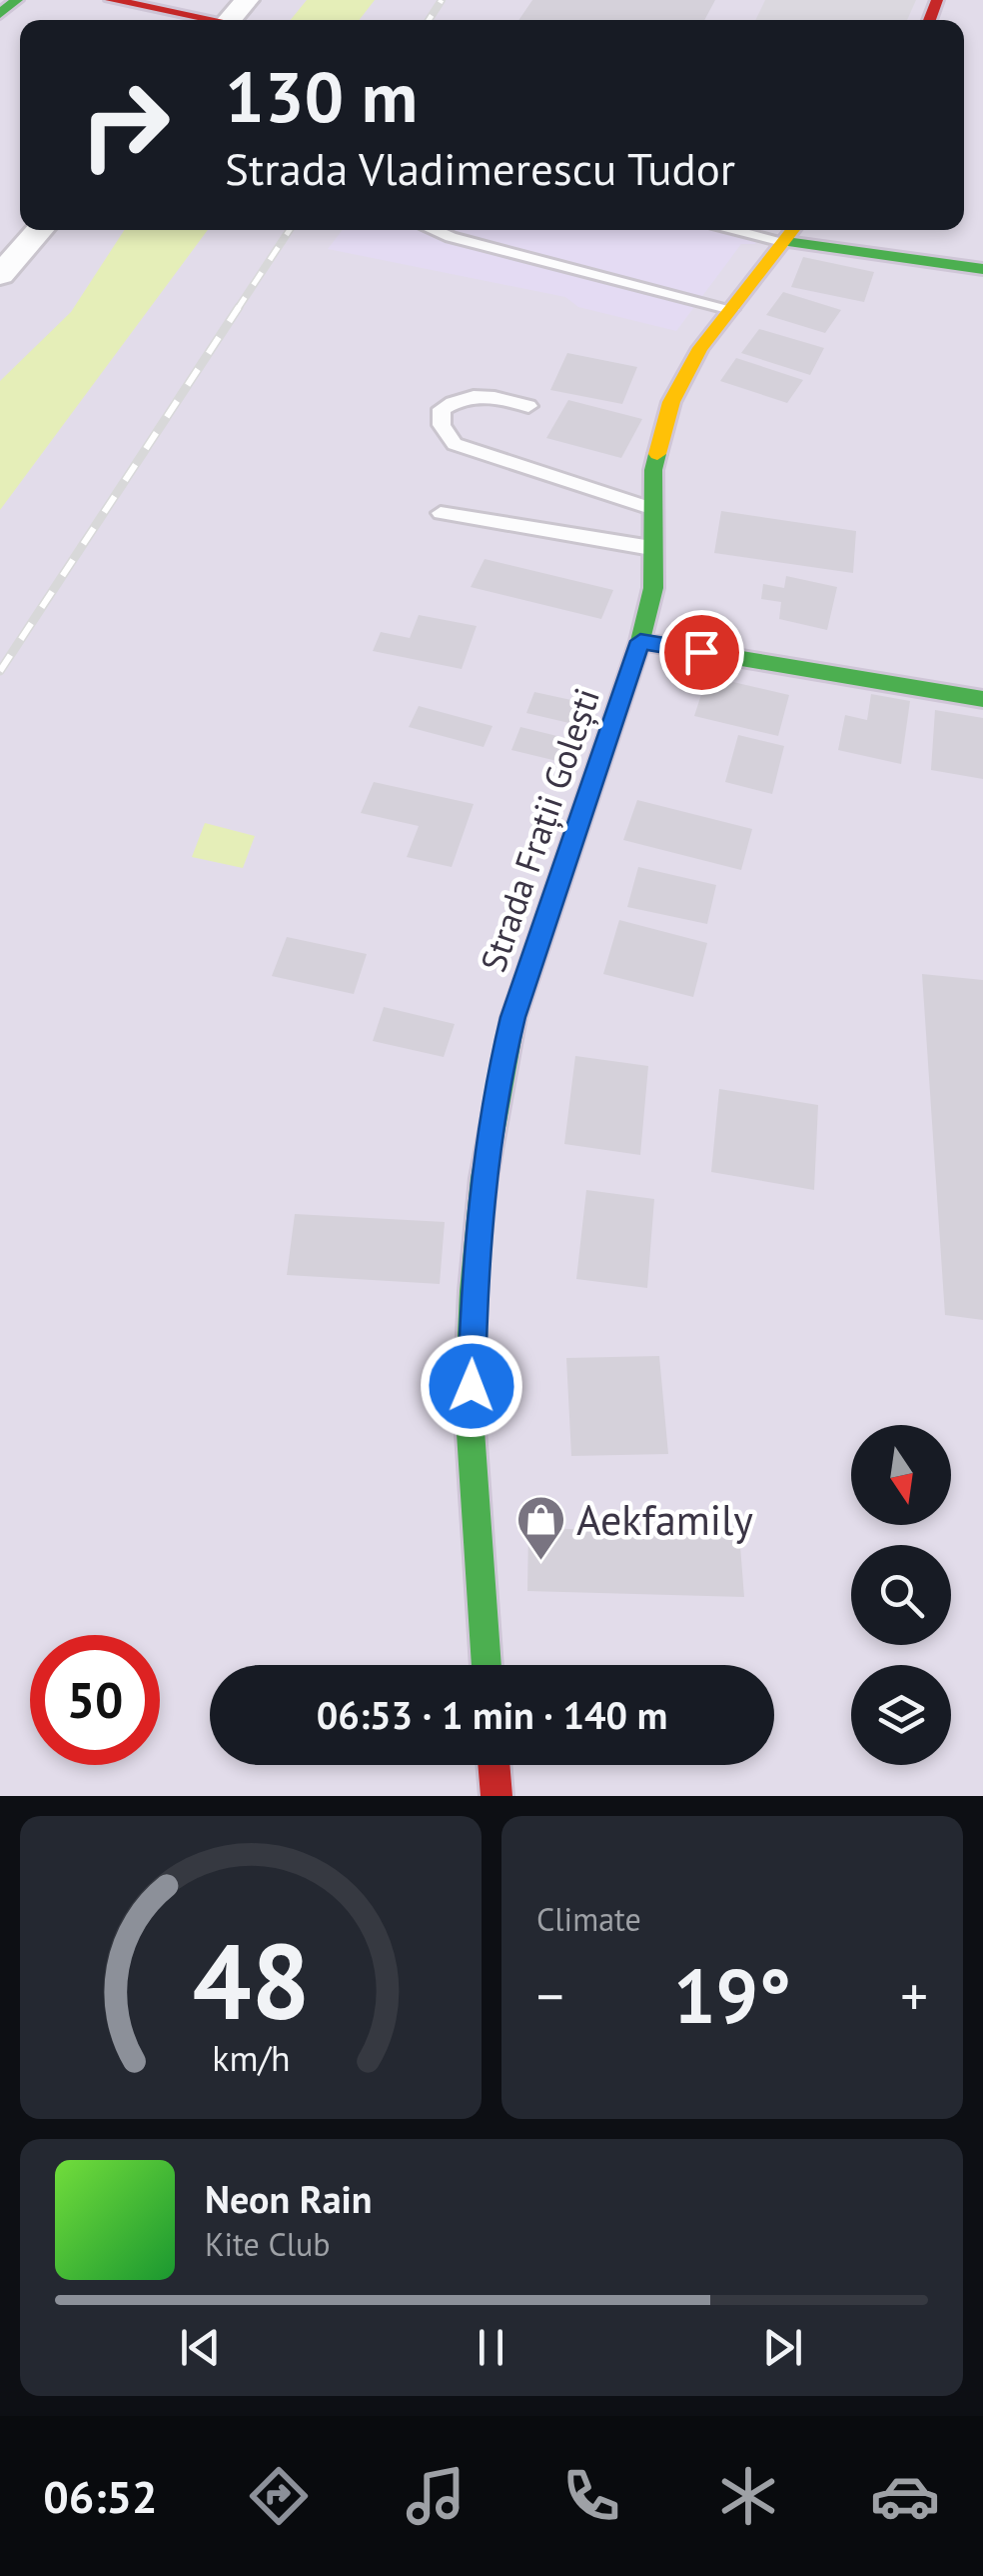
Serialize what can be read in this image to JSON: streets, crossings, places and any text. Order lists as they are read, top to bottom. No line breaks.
{"streets":{"main road":["Strada Frații Golești"]},"places":{"shop":["Aekfamily"]},"north":"bottom","page":{"turn":["130 m","Strada Vladimerescu Tudor"],"limit":"50","trip":"06:53 · 1 min · 140 m","tile":"Climate","heat":["−","19°","+"],"song":["Neon Rain","Kite Club"],"tabs":"06:52","gauge":["48","km/h"]}}
